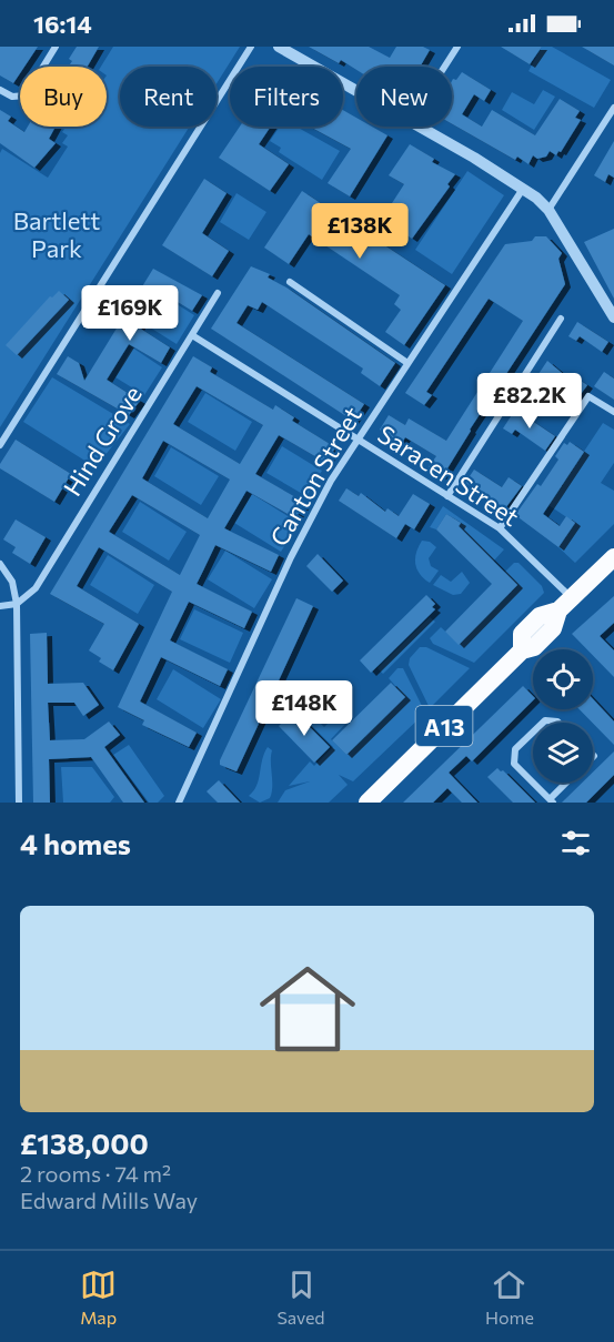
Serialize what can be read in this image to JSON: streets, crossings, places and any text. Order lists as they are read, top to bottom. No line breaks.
{"streets":{"highway":["A13"],"street":["Hind Grove","Saracen Street","Canton Street"]},"crossings":[["Hind Grove","Saracen Street"],["Saracen Street","Canton Street"],["Saracen Street","A13"]],"parks":["Bartlett Park"],"page":{"status":"16:14","chip":["Buy","Rent","Filters","New"],"price":["£138K","£169K","£82.2K","£148K"],"heading":"4 homes","list":[{"name":"£138,000","note":"2 rooms · 74 m² · Edward Mills Way"}],"tabs":["Map","Saved","Home"]}}
